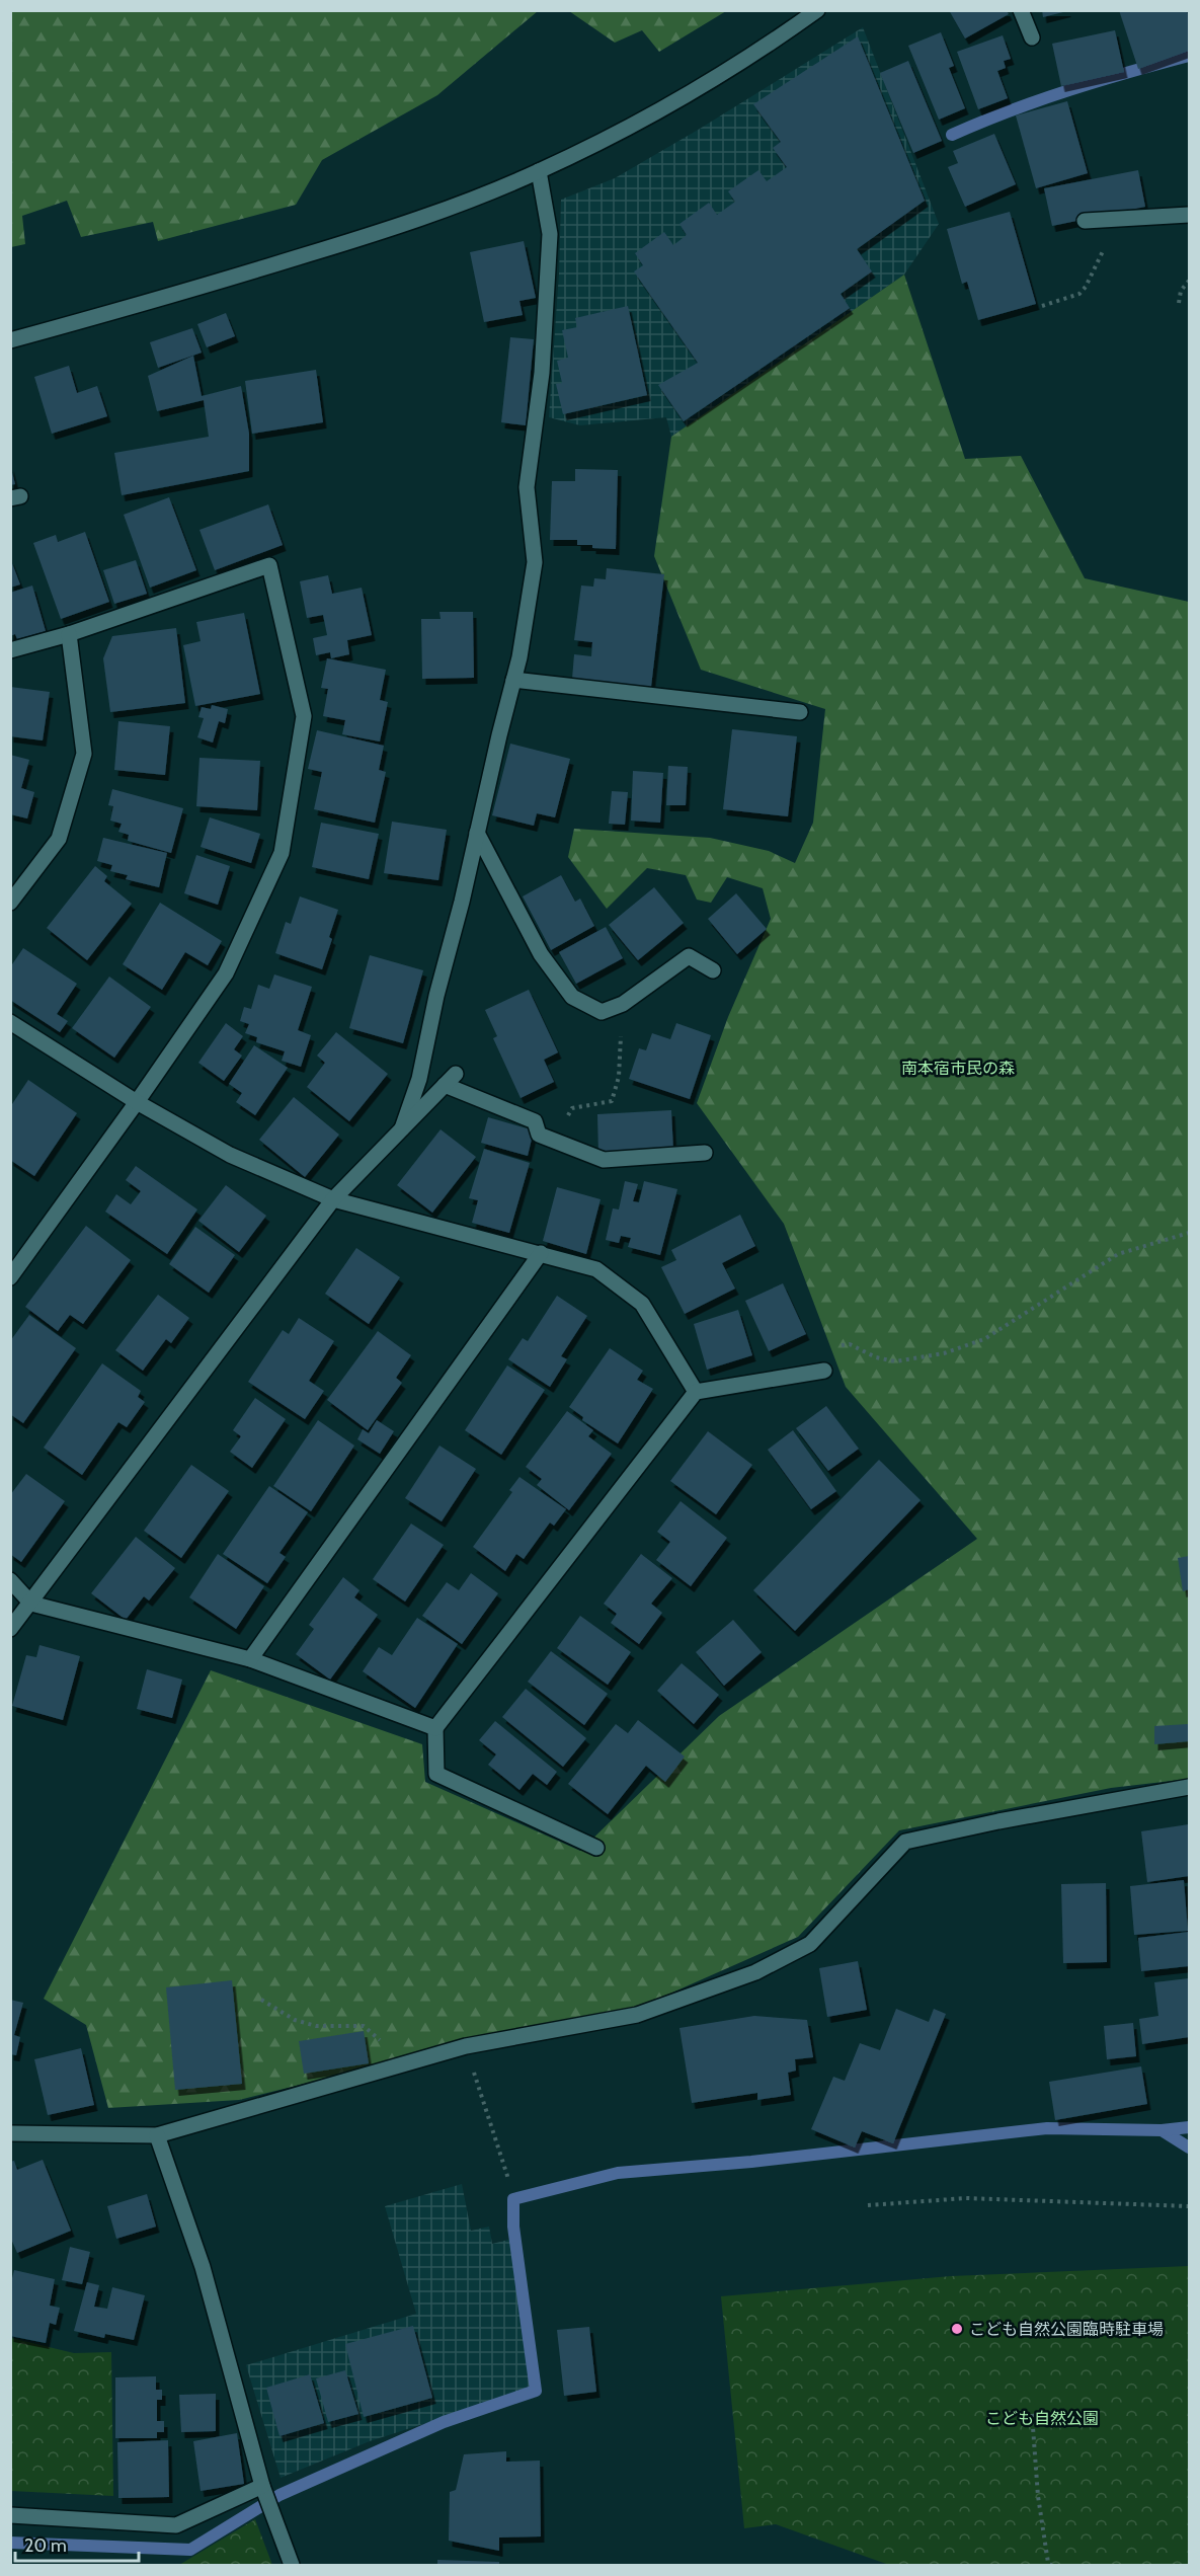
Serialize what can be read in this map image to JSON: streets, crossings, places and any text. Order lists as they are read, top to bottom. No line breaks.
{"parks":["南本宿市民の森","こども自然公園"],"places":["こども自然公園臨時駐車場"],"scale_bar":"20 m"}
